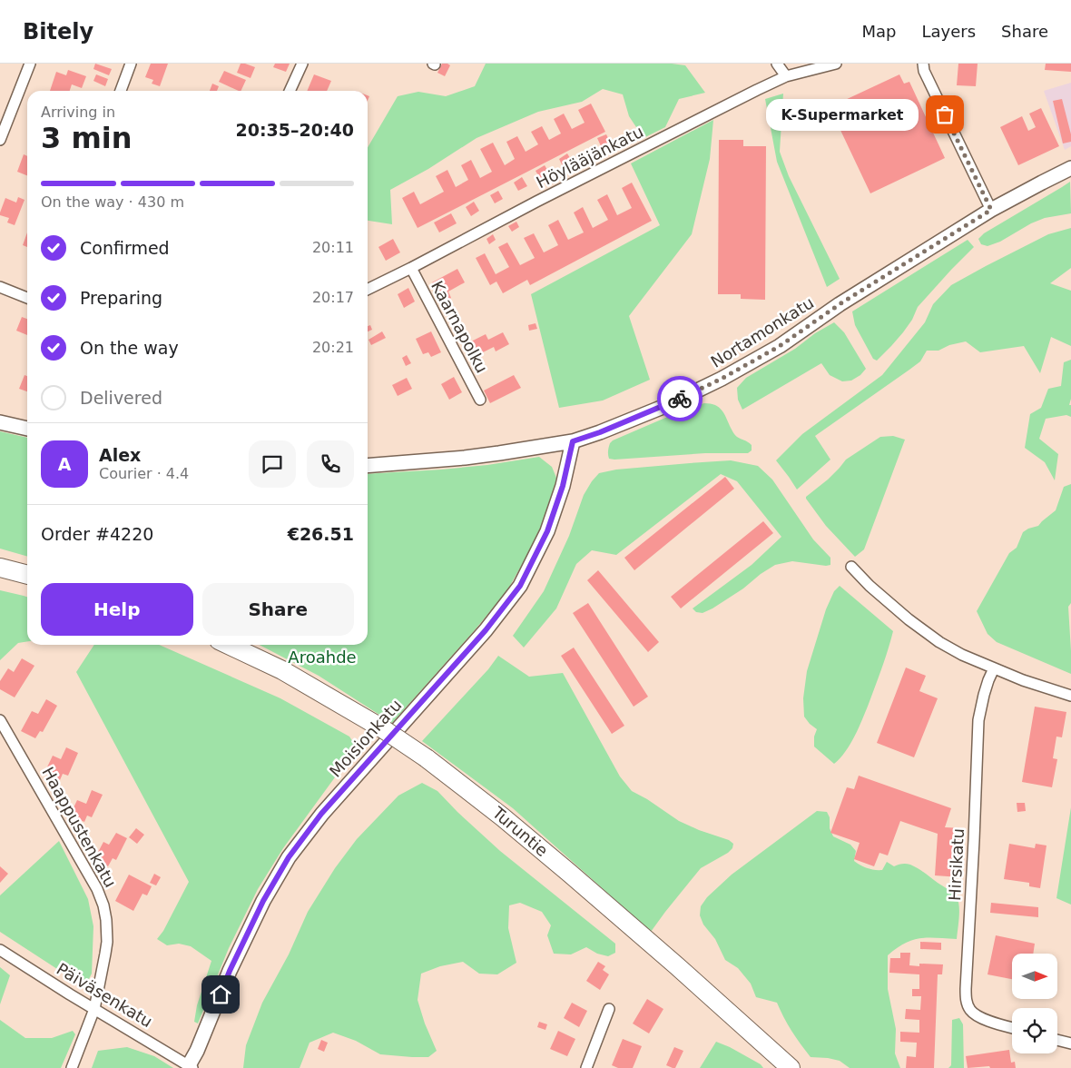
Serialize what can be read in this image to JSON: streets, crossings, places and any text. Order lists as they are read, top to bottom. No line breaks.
{"streets":{"highway":["Turuntie"],"main road":["Nortamonkatu","Moisionkatu"],"street":["Höylääjänkatu","Kaarnapolku","Haappustenkatu","Hirsikatu","Päiväsenkatu"]},"crossings":[["Höylääjänkatu","Kaarnapolku"],["Nortamonkatu","Moisionkatu"],["Moisionkatu","Päiväsenkatu"],["Haappustenkatu","Päiväsenkatu"]],"parks":["Aroahde"],"places":["K-Supermarket"],"north":"right","page":{"header":"Bitely","nav":["Map","Layers","Share"],"heading":["3 min","Arriving in","20:35–20:40"],"panel":["Alex","Courier · 4.4","Order #4220","€26.51"],"bubble":"K-Supermarket","bar":"On the way · 430 m","list":[["Confirmed","20:11"],["Preparing","20:17"],["On the way","20:21"],"Delivered"],"round":"A","buttons":["Help","Share"]}}
